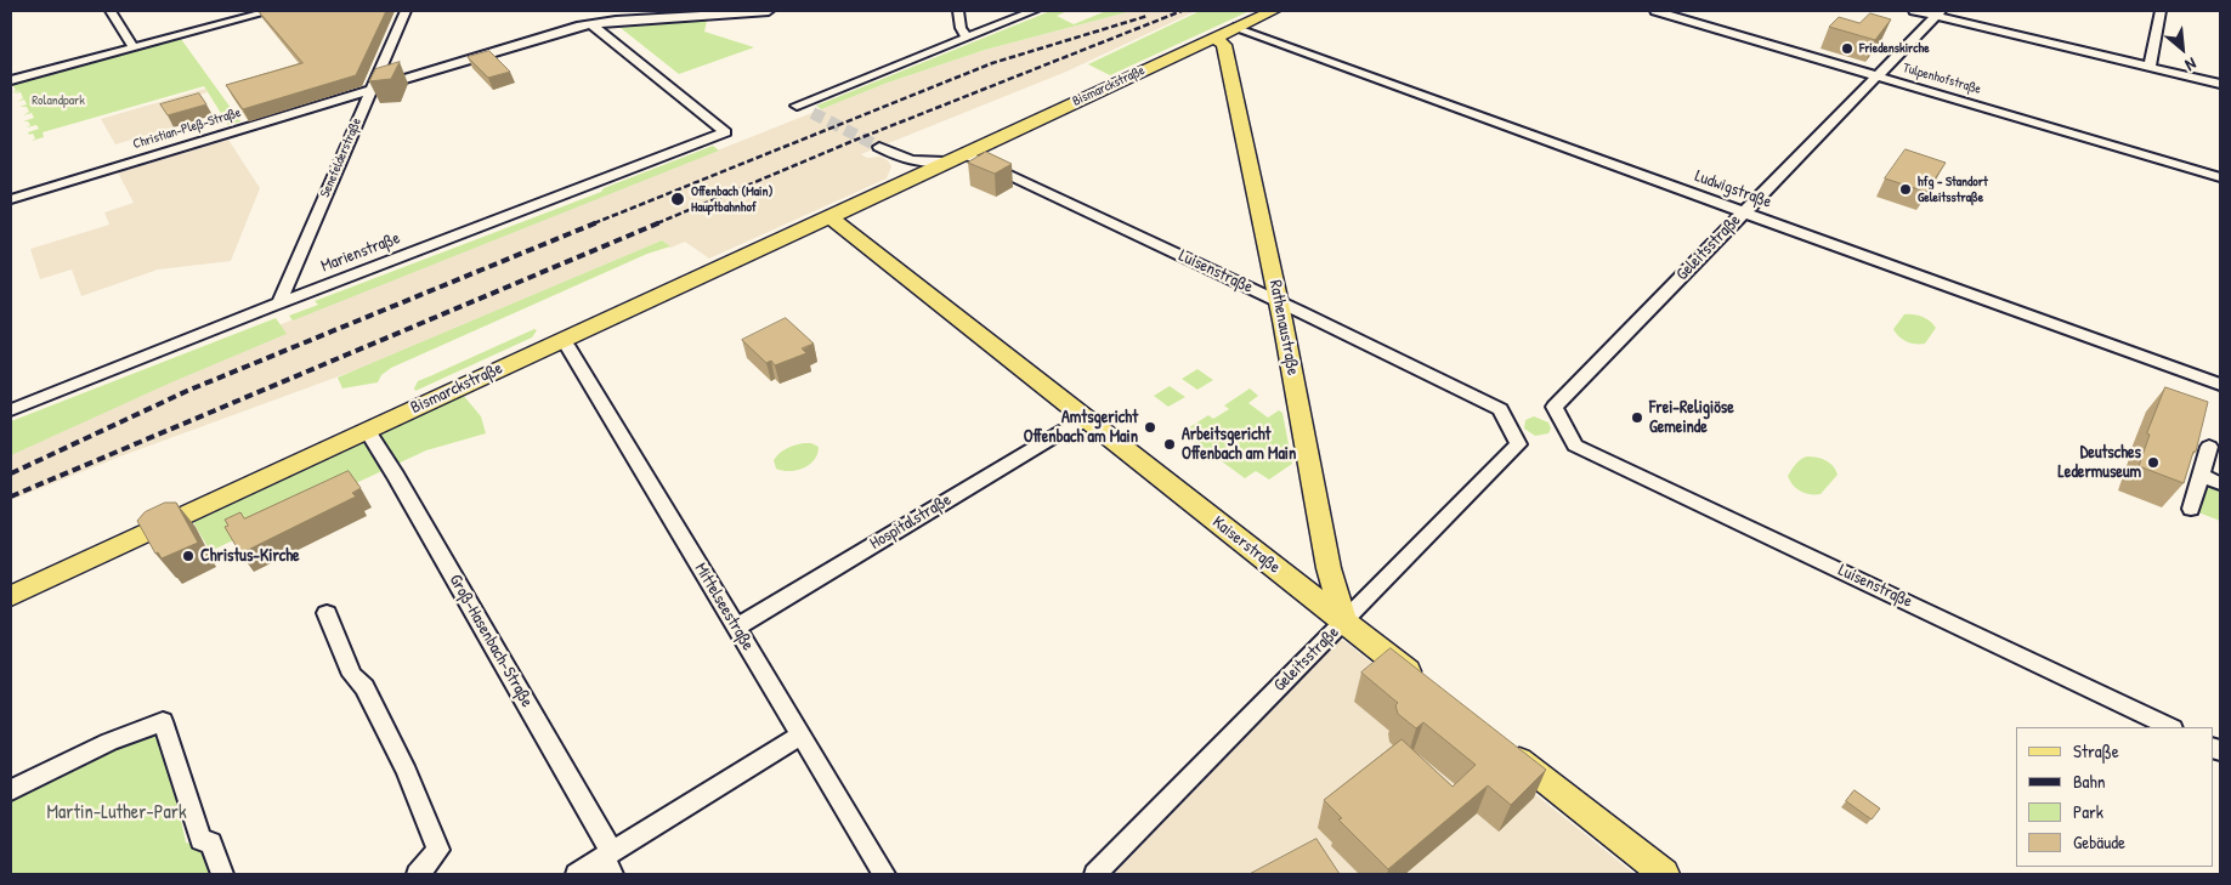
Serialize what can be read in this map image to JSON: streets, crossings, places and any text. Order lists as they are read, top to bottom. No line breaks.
{"streets":{"main road":["Bismarckstraße","Rathenaustraße","Kaiserstraße"],"street":["Tulpenhofstraße","Christian-Pleß-Straße","Senefelderstraße","Ludwigstraße","Geleitsstraße","Marienstraße","Luisenstraße","Hospitalstraße","Mittelseestraße","Groß-Hasenbach-Straße"]},"crossings":[["Tulpenhofstraße","Geleitsstraße"],["Bismarckstraße","Ludwigstraße"],["Bismarckstraße","Luisenstraße"],["Bismarckstraße","Rathenaustraße"],["Bismarckstraße","Kaiserstraße"],["Bismarckstraße","Mittelseestraße"],["Bismarckstraße","Groß-Hasenbach-Straße"],["Christian-Pleß-Straße","Senefelderstraße"],["Christian-Pleß-Straße","Marienstraße"],["Senefelderstraße","Marienstraße"],["Ludwigstraße","Geleitsstraße"],["Geleitsstraße","Luisenstraße"],["Geleitsstraße","Rathenaustraße"],["Geleitsstraße","Kaiserstraße"],["Luisenstraße","Rathenaustraße"],["Rathenaustraße","Kaiserstraße"],["Hospitalstraße","Kaiserstraße"],["Hospitalstraße","Mittelseestraße"]],"parks":["Rolandpark","Martin-Luther-Park"],"places":["Friedenskirche","hfg - Standort Geleitsstraße","Offenbach (Main) Hauptbahnhof","Frei-Religiöse Gemeinde","Amtsgericht Offenbach am Main","Arbeitsgericht Offenbach am Main","Deutsches Ledermuseum","Christus-Kirche"],"legend":["Straße","Bahn","Park","Gebäude"],"north":"bottom right"}
